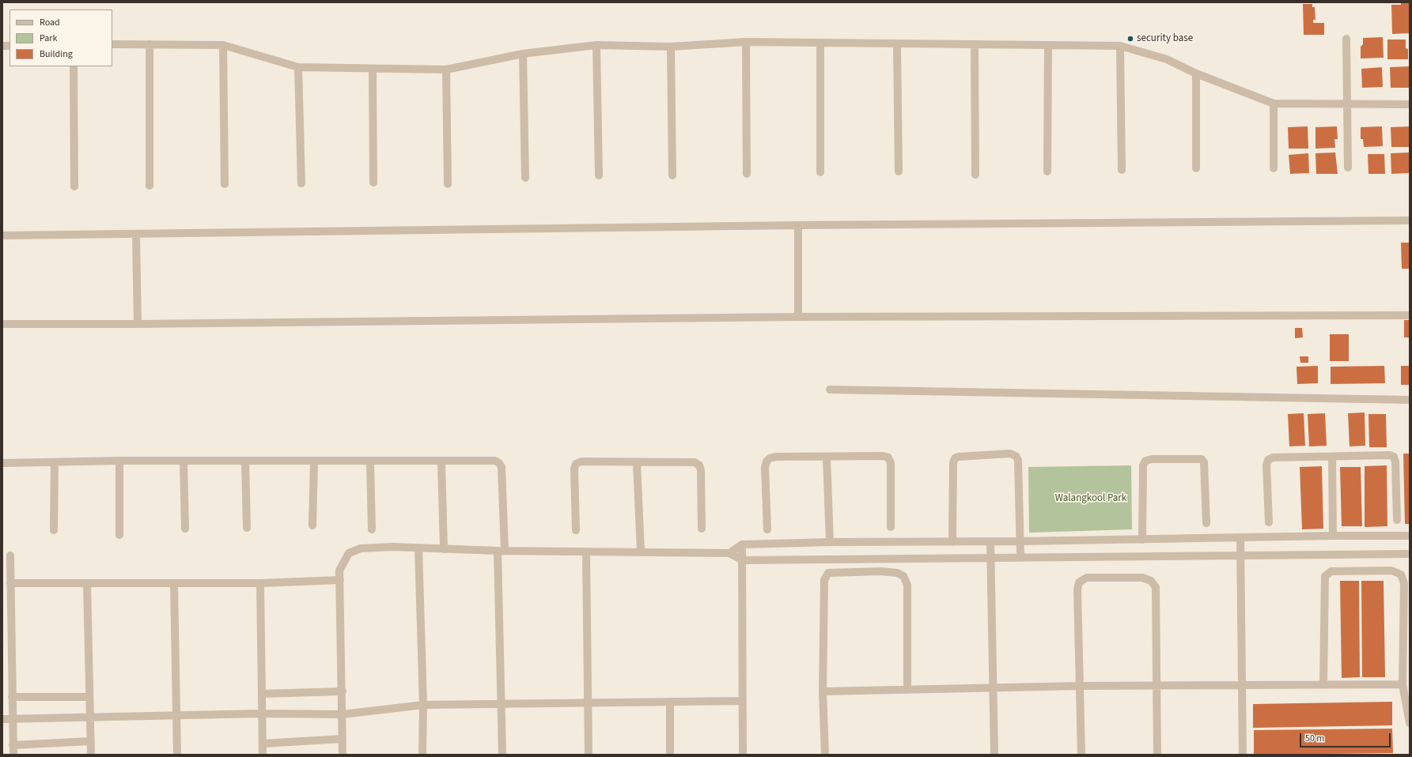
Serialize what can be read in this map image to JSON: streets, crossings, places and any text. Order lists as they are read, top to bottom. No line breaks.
{"parks":["Walangkool Park"],"places":["security base"],"legend":["Road","Park","Building"],"scale_bar":"50 m"}
